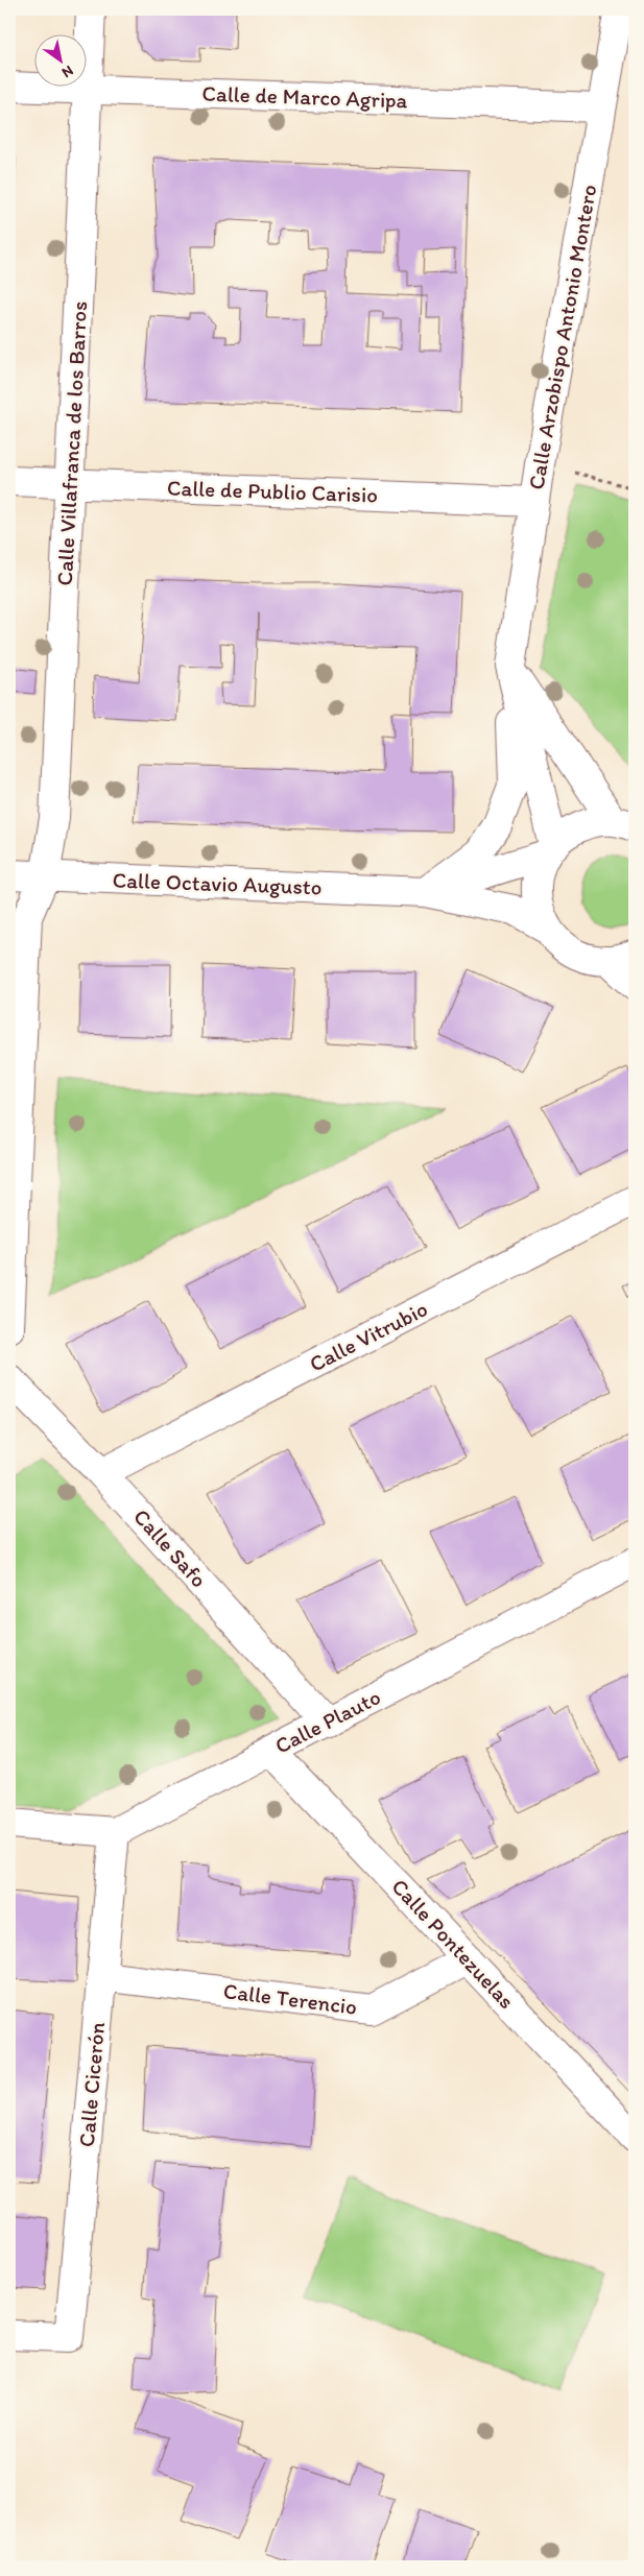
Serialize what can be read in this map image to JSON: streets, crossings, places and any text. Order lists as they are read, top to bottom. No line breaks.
{"streets":{"street":["Calle de Marco Agripa","Calle Arzobispo Antonio Montero","Calle Villafranca de los Barros","Calle de Publio Carisio","Calle Octavio Augusto","Calle Vitrubio","Calle Safo","Calle Plauto","Calle Pontezuelas","Calle Terencio","Calle Cicerón"]},"crossings":[["Calle de Marco Agripa","Calle Arzobispo Antonio Montero"],["Calle de Marco Agripa","Calle Villafranca de los Barros"],["Calle Arzobispo Antonio Montero","Calle de Publio Carisio"],["Calle Arzobispo Antonio Montero","Calle Octavio Augusto"],["Calle Villafranca de los Barros","Calle de Publio Carisio"],["Calle Villafranca de los Barros","Calle Octavio Augusto"],["Calle Vitrubio","Calle Safo"],["Calle Safo","Calle Plauto"],["Calle Plauto","Calle Pontezuelas"],["Calle Plauto","Calle Cicerón"],["Calle Pontezuelas","Calle Terencio"],["Calle Terencio","Calle Cicerón"]],"north":"bottom right"}
